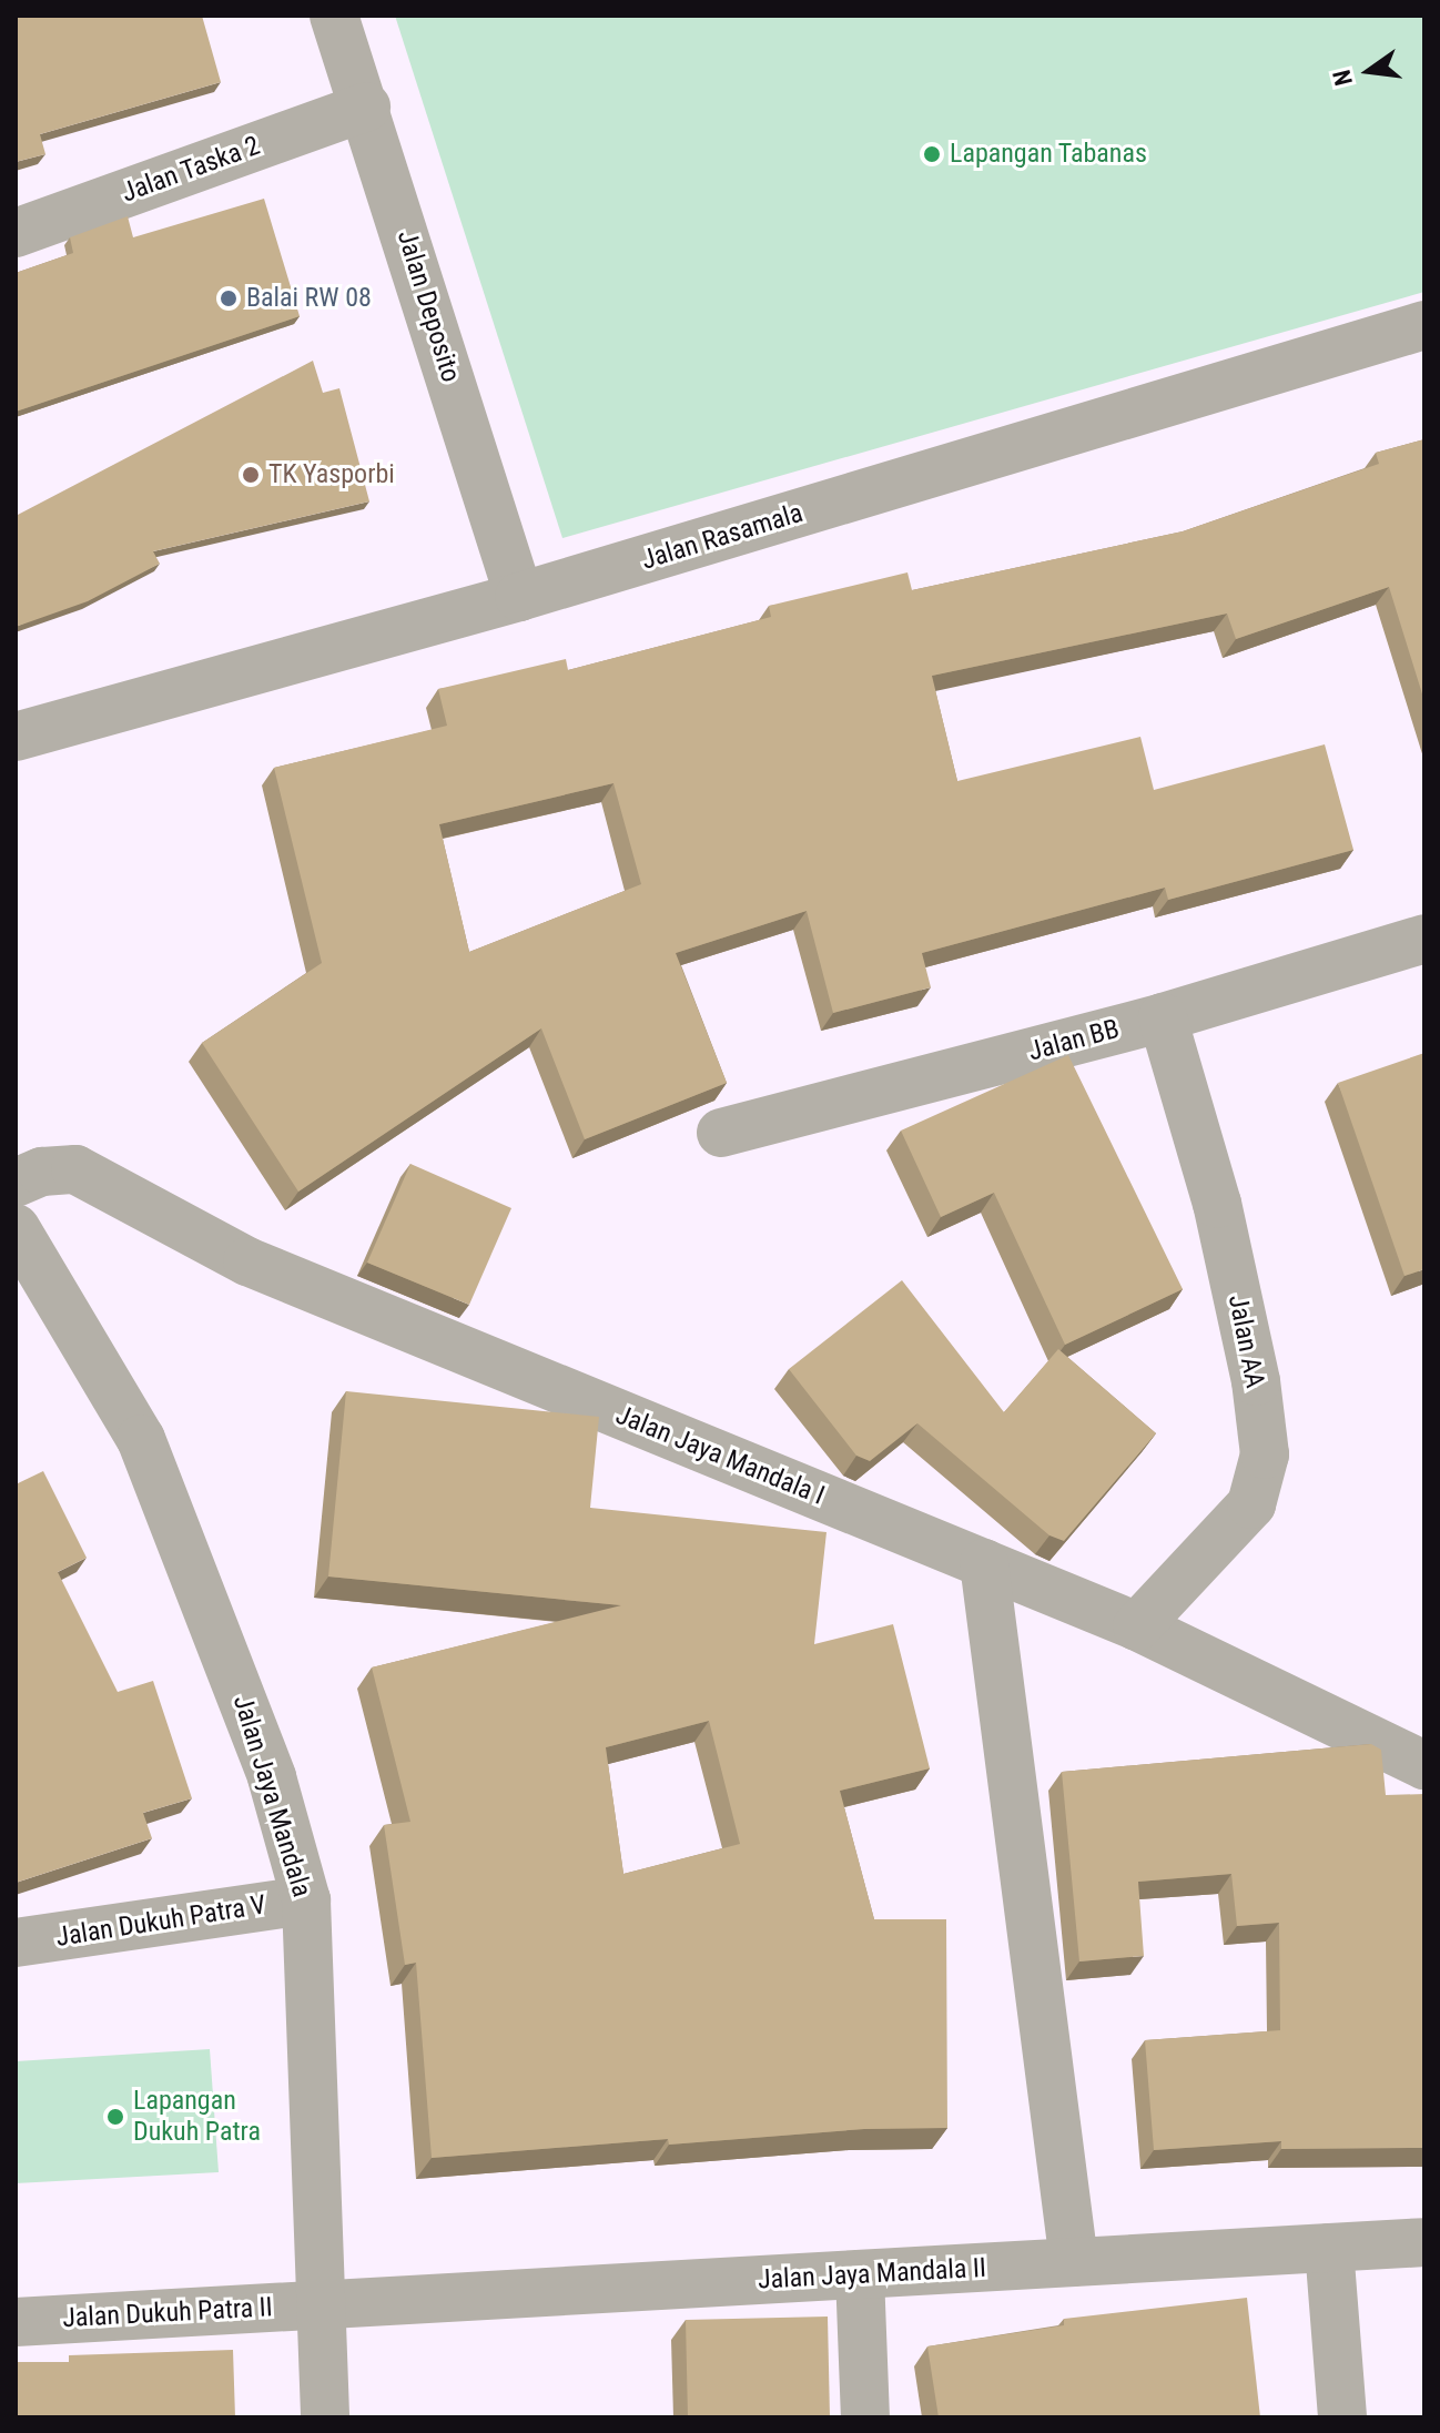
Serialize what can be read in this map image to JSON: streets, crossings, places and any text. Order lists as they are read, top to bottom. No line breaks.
{"streets":{"street":["Jalan Taska 2","Jalan Deposito","Jalan Rasamala","Jalan BB","Jalan AA","Jalan Jaya Mandala I","Jalan Jaya Mandala","Jalan Dukuh Patra V","Jalan Jaya Mandala II","Jalan Dukuh Patra II"]},"crossings":[["Jalan Taska 2","Jalan Deposito"],["Jalan Deposito","Jalan Rasamala"],["Jalan BB","Jalan AA"],["Jalan AA","Jalan Jaya Mandala I"],["Jalan Jaya Mandala","Jalan Dukuh Patra V"],["Jalan Jaya Mandala","Jalan Jaya Mandala II"],["Jalan Jaya Mandala","Jalan Dukuh Patra II"],["Jalan Jaya Mandala II","Jalan Dukuh Patra II"]],"places":["Lapangan Tabanas","Balai RW 08","TK Yasporbi","Lapangan Dukuh Patra"],"north":"left"}
